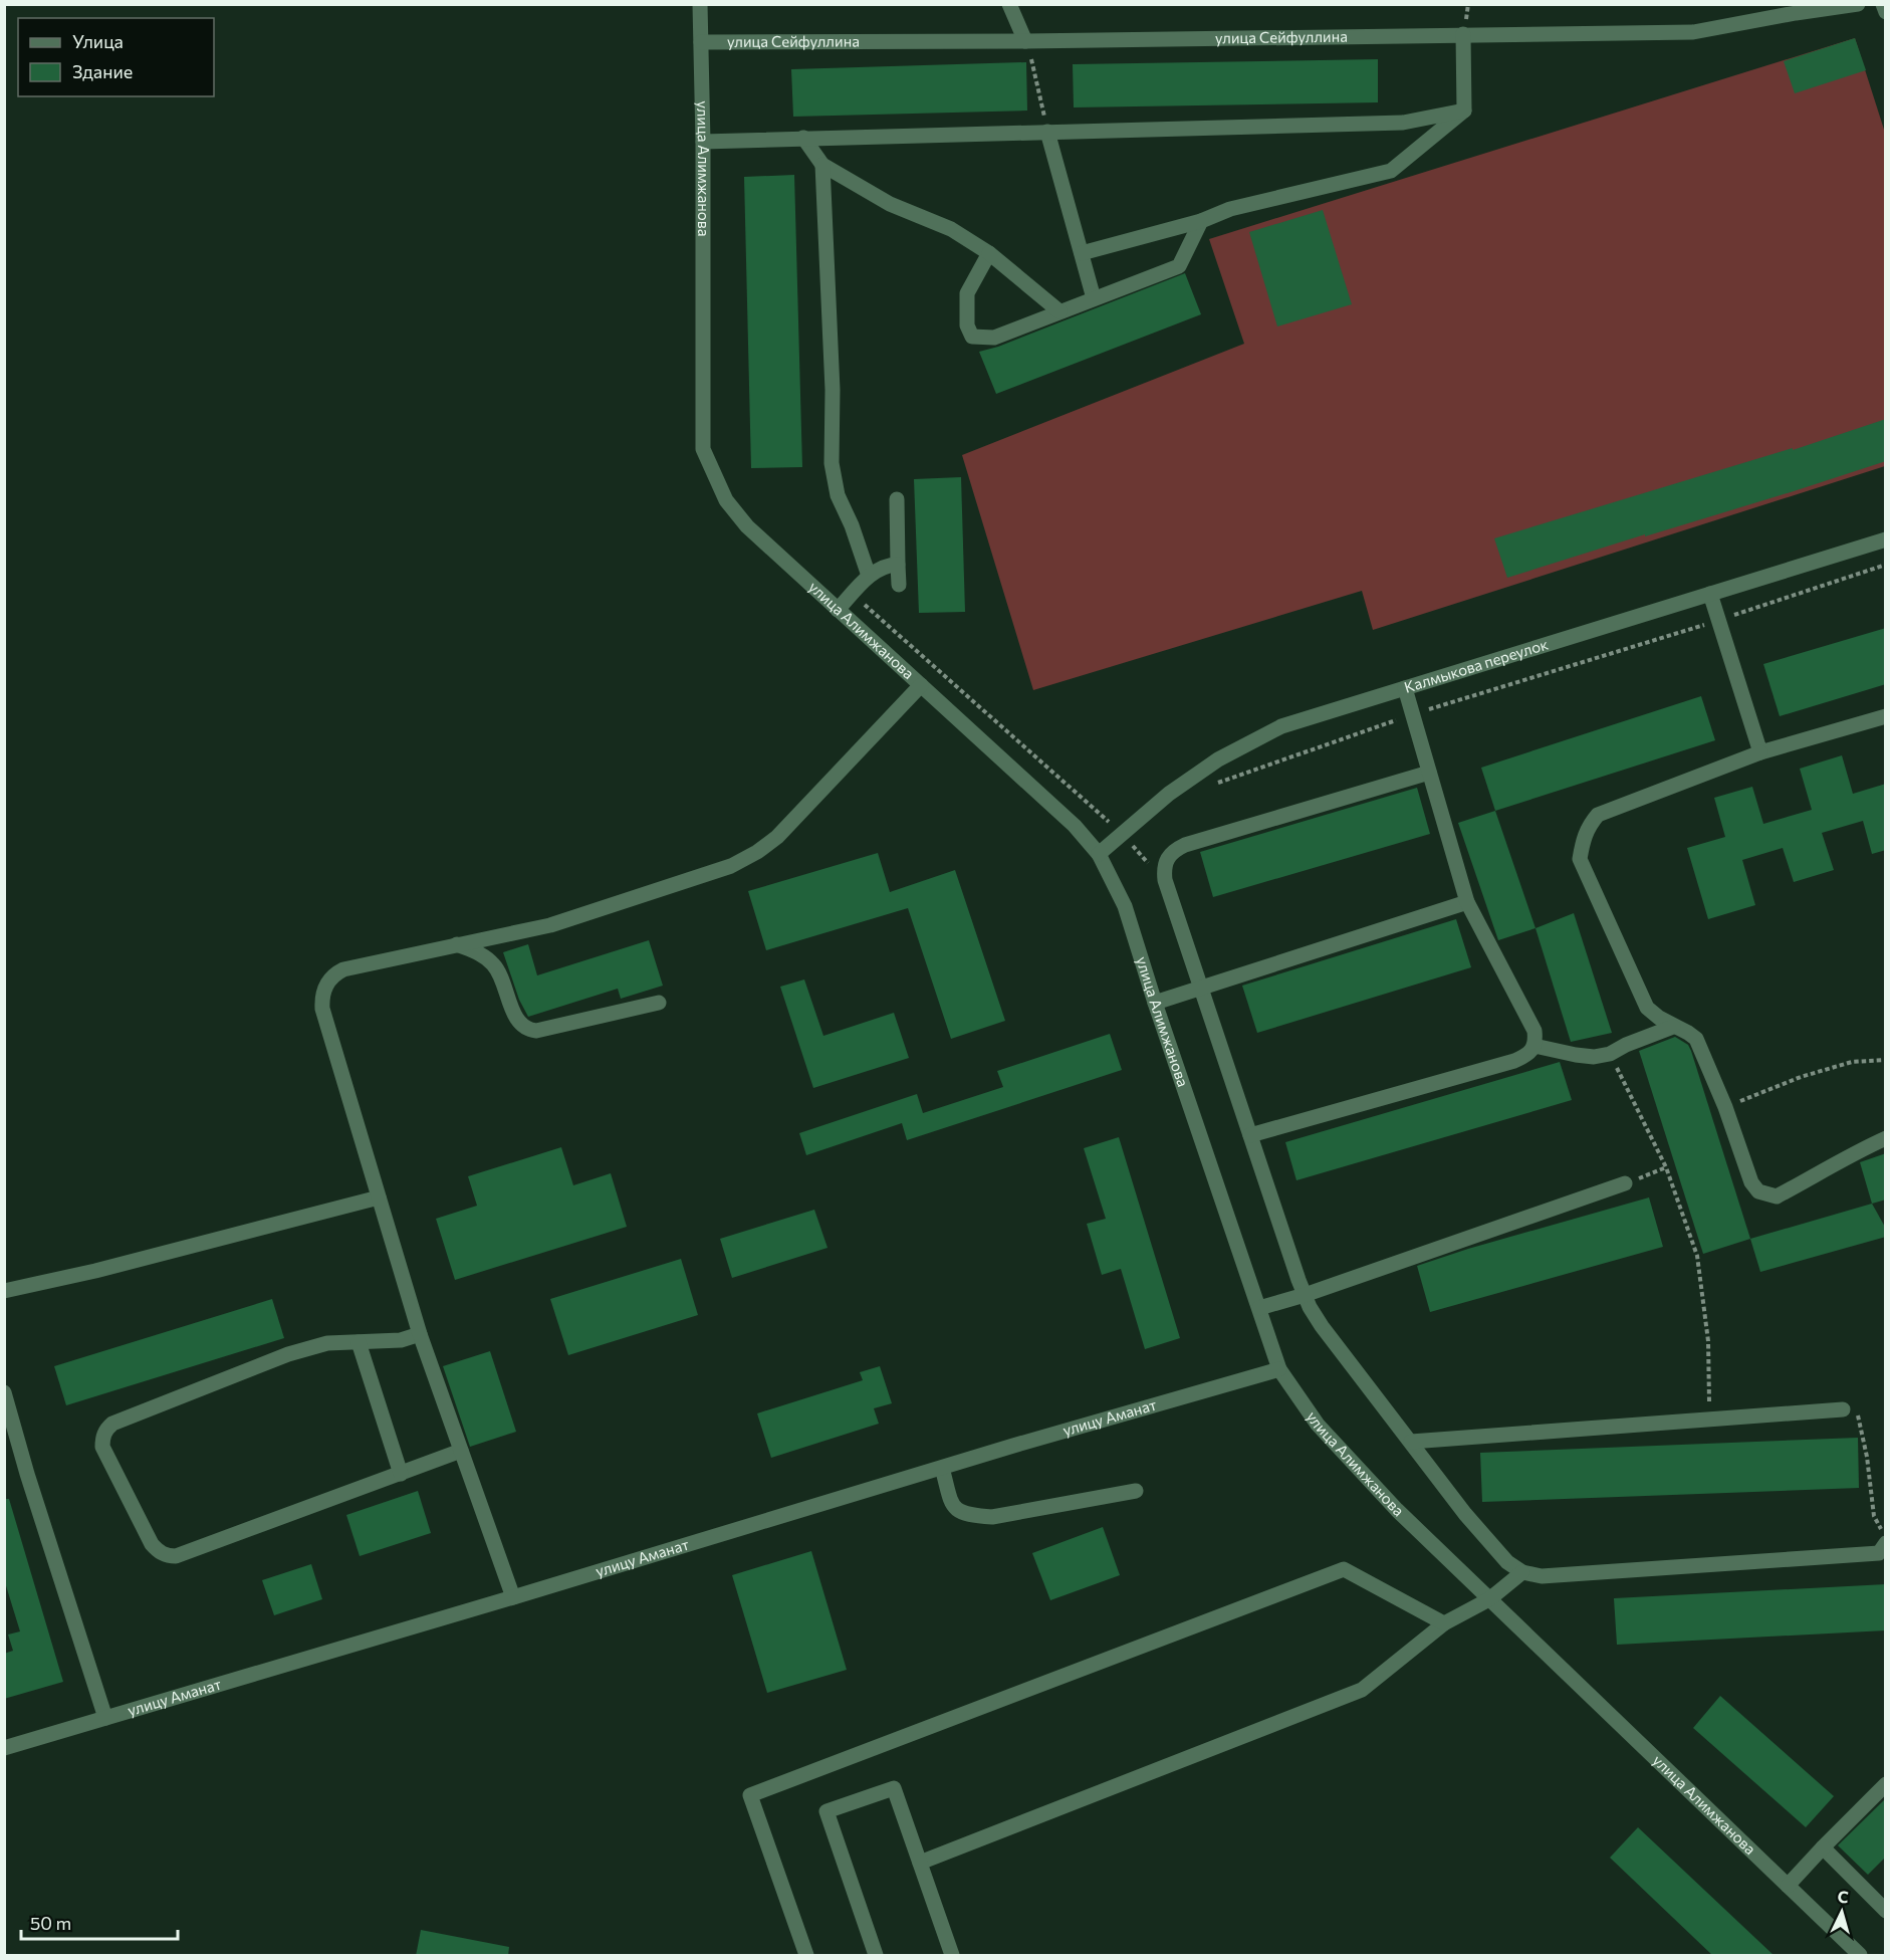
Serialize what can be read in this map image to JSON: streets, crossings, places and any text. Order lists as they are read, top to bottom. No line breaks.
{"streets":{"street":["улица Сейфуллина","улица Алимжанова","Калмыкова переулок","улицу Аманат"]},"crossings":[["улица Сейфуллина","улица Алимжанова"],["улица Алимжанова","Калмыкова переулок"],["улица Алимжанова","улицу Аманат"]],"legend":["Улица","Здание"],"scale_bar":"50 m","north":"top"}
